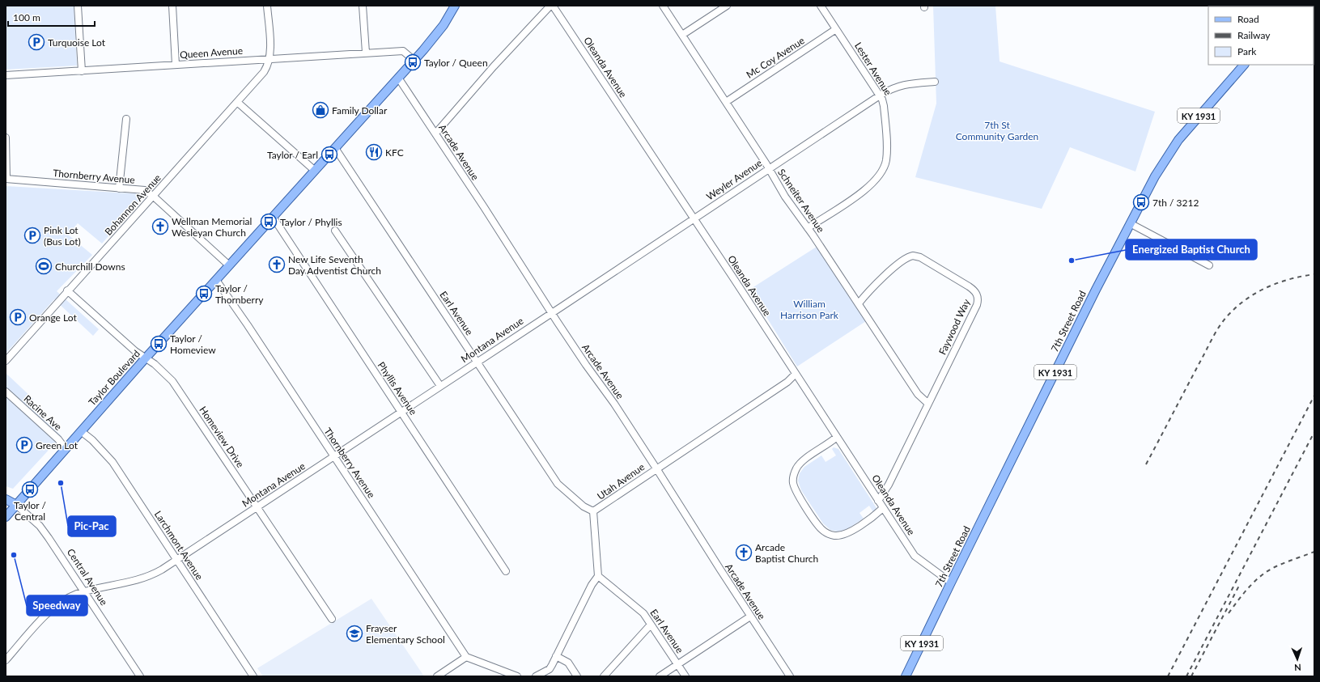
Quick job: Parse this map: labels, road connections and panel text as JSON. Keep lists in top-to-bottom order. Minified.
{"streets":{"main road":["KY 1931","7th Street Road","Taylor Boulevard","Central Avenue"],"street":["Queen Avenue","Mc Coy Avenue","Oleanda Avenue","Lester Avenue","Arcade Avenue","Thornberry Avenue","Weyler Avenue","Schneiter Avenue","Bohannon Avenue","Earl Avenue","Faywood Way","Montana Avenue","Phyllis Avenue","Racine Ave","Homeview Drive","Utah Avenue","Larchmont Avenue"]},"crossings":[["Queen Avenue","Bohannon Avenue"],["Queen Avenue","Taylor Boulevard"],["Mc Coy Avenue","Lester Avenue"],["Mc Coy Avenue","Schneiter Avenue"],["Oleanda Avenue","Weyler Avenue"],["Oleanda Avenue","7th Street Road"],["Oleanda Avenue","Faywood Way"],["Oleanda Avenue","Utah Avenue"],["Lester Avenue","Weyler Avenue"],["Lester Avenue","Schneiter Avenue"],["Arcade Avenue","Weyler Avenue"],["Arcade Avenue","Montana Avenue"],["Arcade Avenue","Taylor Boulevard"],["Arcade Avenue","Utah Avenue"],["Thornberry Avenue","Bohannon Avenue"],["Thornberry Avenue","Montana Avenue"],["Thornberry Avenue","Taylor Boulevard"],["Weyler Avenue","Schneiter Avenue"],["Weyler Avenue","Montana Avenue"],["Schneiter Avenue","Faywood Way"],["Bohannon Avenue","Homeview Drive"],["Earl Avenue","Montana Avenue"],["Earl Avenue","Taylor Boulevard"],["Earl Avenue","Utah Avenue"],["Montana Avenue","Phyllis Avenue"],["Montana Avenue","Homeview Drive"],["Montana Avenue","Larchmont Avenue"],["Montana Avenue","Central Avenue"],["Taylor Boulevard","Phyllis Avenue"],["Taylor Boulevard","Racine Ave"],["Taylor Boulevard","Homeview Drive"],["Taylor Boulevard","Larchmont Avenue"],["Taylor Boulevard","Central Avenue"]],"parks":["7th St Community Garden","William Harrison Park"],"places":{"parking":["Turquoise Lot","Pink Lot (Bus Lot)","Orange Lot","Green Lot"],"bus stop":["Taylor / Queen","Taylor / Earl","7th / 3212","Taylor / Phyllis","Taylor / Thornberry","Taylor / Homeview","Taylor / Central"],"shop":["Family Dollar"],"restaurant":["KFC"],"church":["Wellman Memorial Wesleyan Church","New Life Seventh Day Adventist Church","Arcade Baptist Church"],"other":["Energized Baptist Church","Pic-Pac","Speedway"],"sports":["Churchill Downs"],"school or university":["Frayser Elementary School"]},"legend":["Road","Railway","Park"],"scale_bar":"100 m","north":"bottom"}
